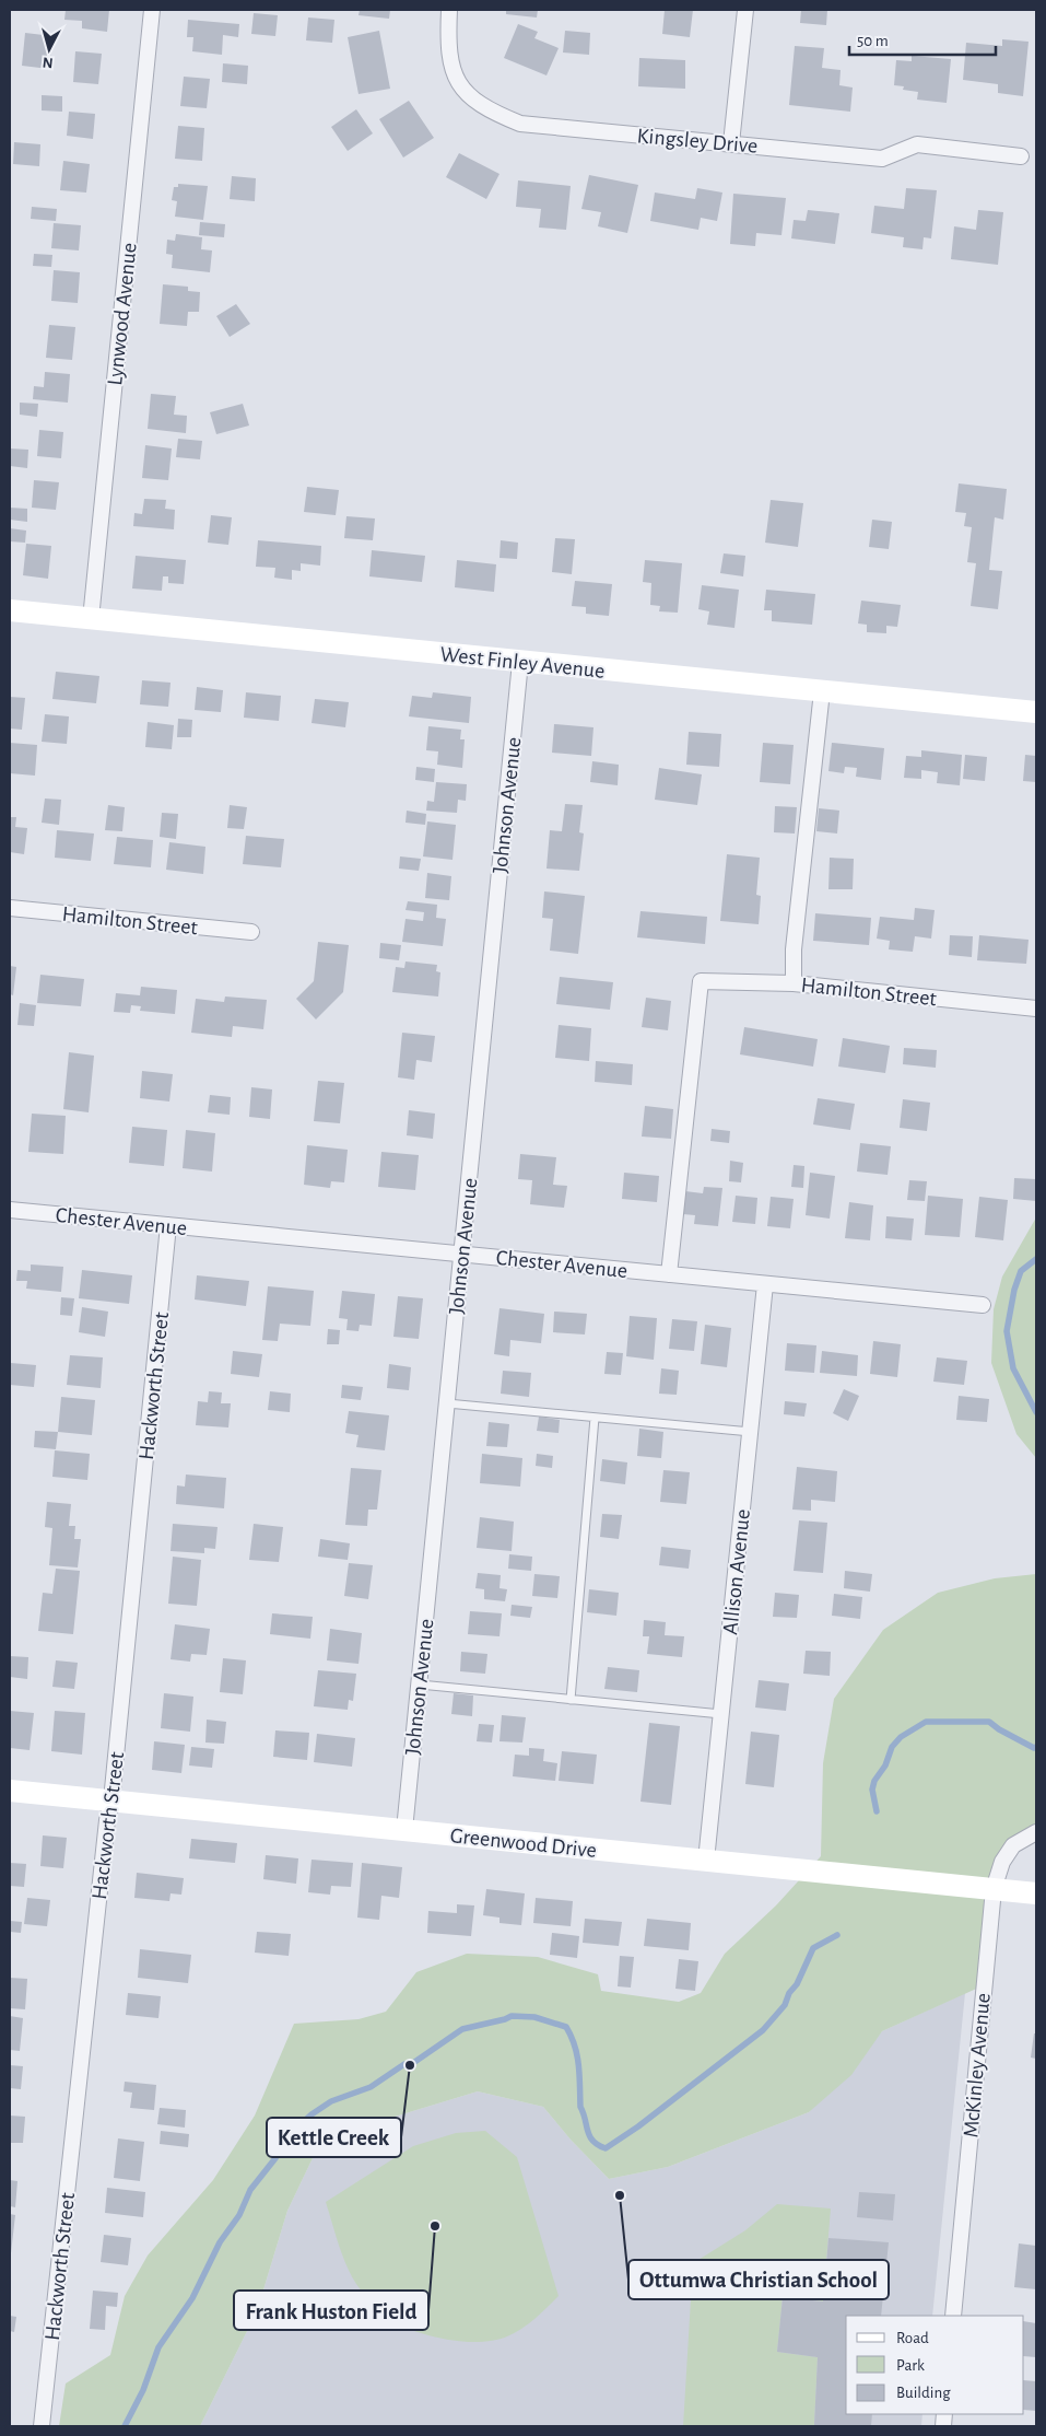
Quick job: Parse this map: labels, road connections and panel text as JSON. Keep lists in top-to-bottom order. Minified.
{"streets":{"street":["Kingsley Drive","Lynwood Avenue","West Finley Avenue","Johnson Avenue","Hamilton Street","Chester Avenue","Hackworth Street","Allison Avenue","Greenwood Drive","McKinley Avenue"]},"crossings":[["Lynwood Avenue","West Finley Avenue"],["West Finley Avenue","Johnson Avenue"],["Johnson Avenue","Chester Avenue"],["Johnson Avenue","Greenwood Drive"],["Hamilton Street","Chester Avenue"],["Chester Avenue","Hackworth Street"],["Chester Avenue","Allison Avenue"],["Hackworth Street","Greenwood Drive"],["Allison Avenue","Greenwood Drive"],["Greenwood Drive","McKinley Avenue"]],"places":["Kettle Creek","Ottumwa Christian School","Frank Huston Field"],"legend":["Road","Park","Building"],"scale_bar":"50 m","north":"bottom"}
